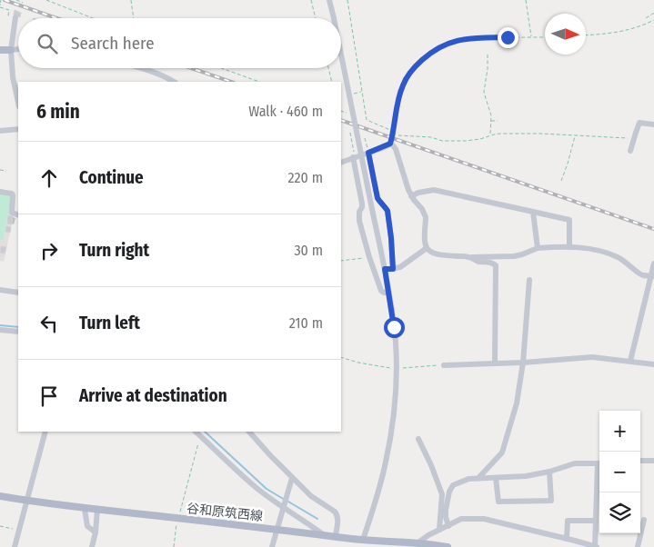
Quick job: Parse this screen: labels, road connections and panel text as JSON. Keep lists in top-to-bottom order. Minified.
{"streets":{"main road":["谷和原筑西線"]},"north":"right","page":{"search":"Search here","heading":["6 min","Walk · 460 m"],"list":[["Continue","220 m"],["Turn right","30 m"],["Turn left","210 m"],"Arrive at destination"],"map_buttons":["+","−"]}}
